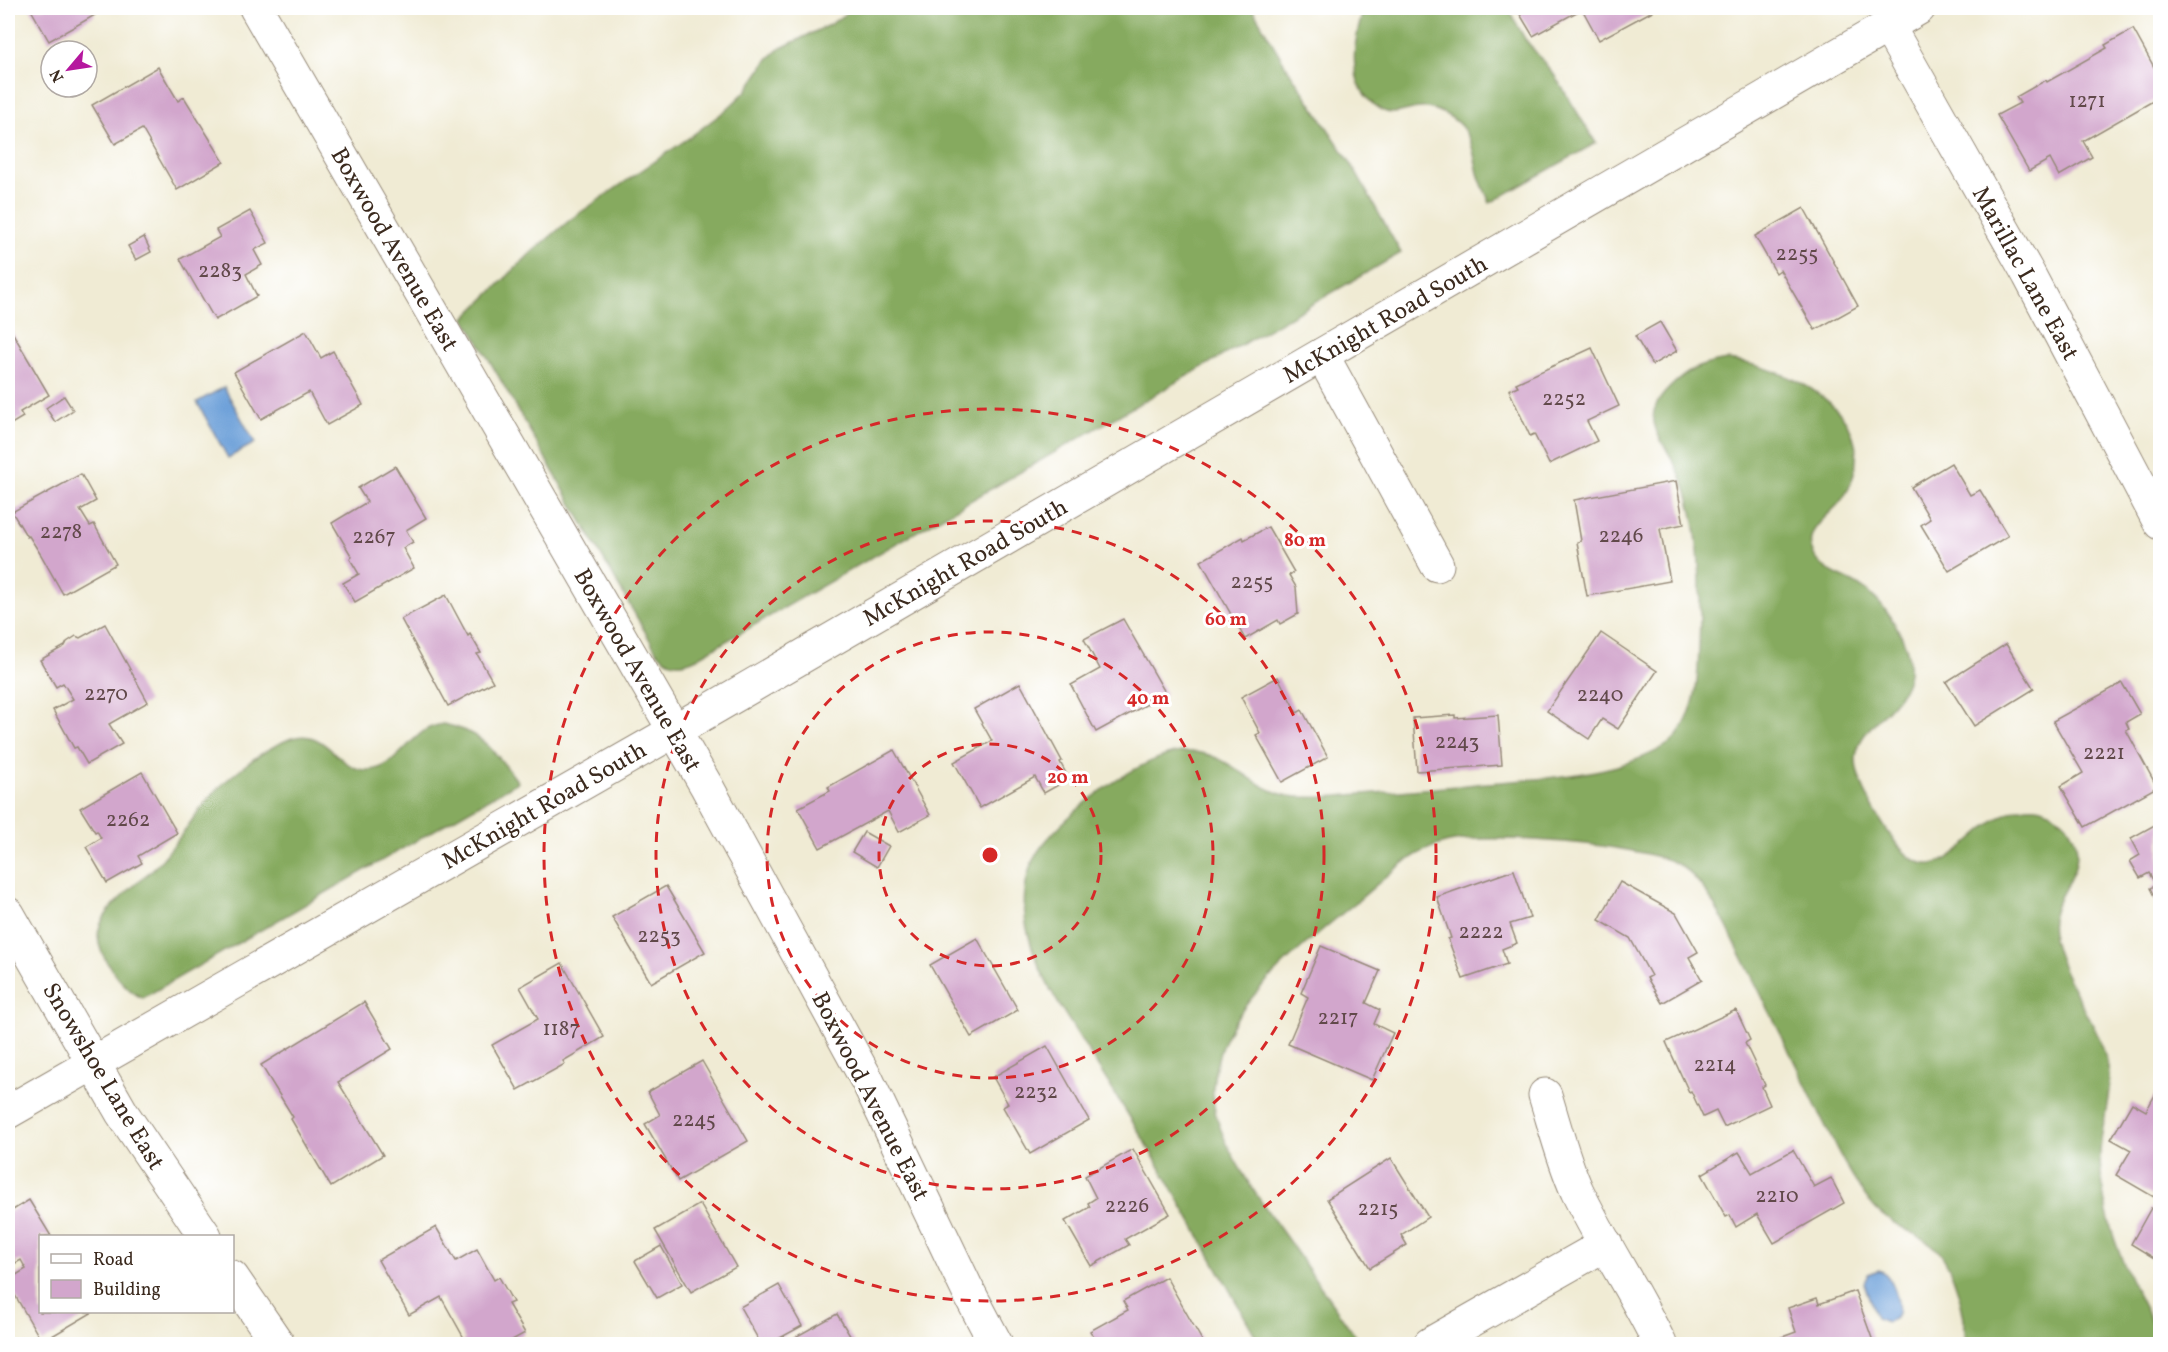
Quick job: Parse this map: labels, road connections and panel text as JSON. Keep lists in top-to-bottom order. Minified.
{"streets":{"street":["Boxwood Avenue East","Marillac Lane East","McKnight Road South","Snowshoe Lane East"]},"crossings":[["Boxwood Avenue East","McKnight Road South"],["Marillac Lane East","McKnight Road South"],["McKnight Road South","Snowshoe Lane East"]],"house_numbers":["1271","2255","2283","2252","2278","2246","2267","2255","2270","2240","2243","2221","2262","2222","2253","2217","1187","2214","2232","2245","2210","2226","2215"],"legend":["Road","Building"],"north":"bottom left","rings":["80 m","60 m","40 m","20 m"]}
